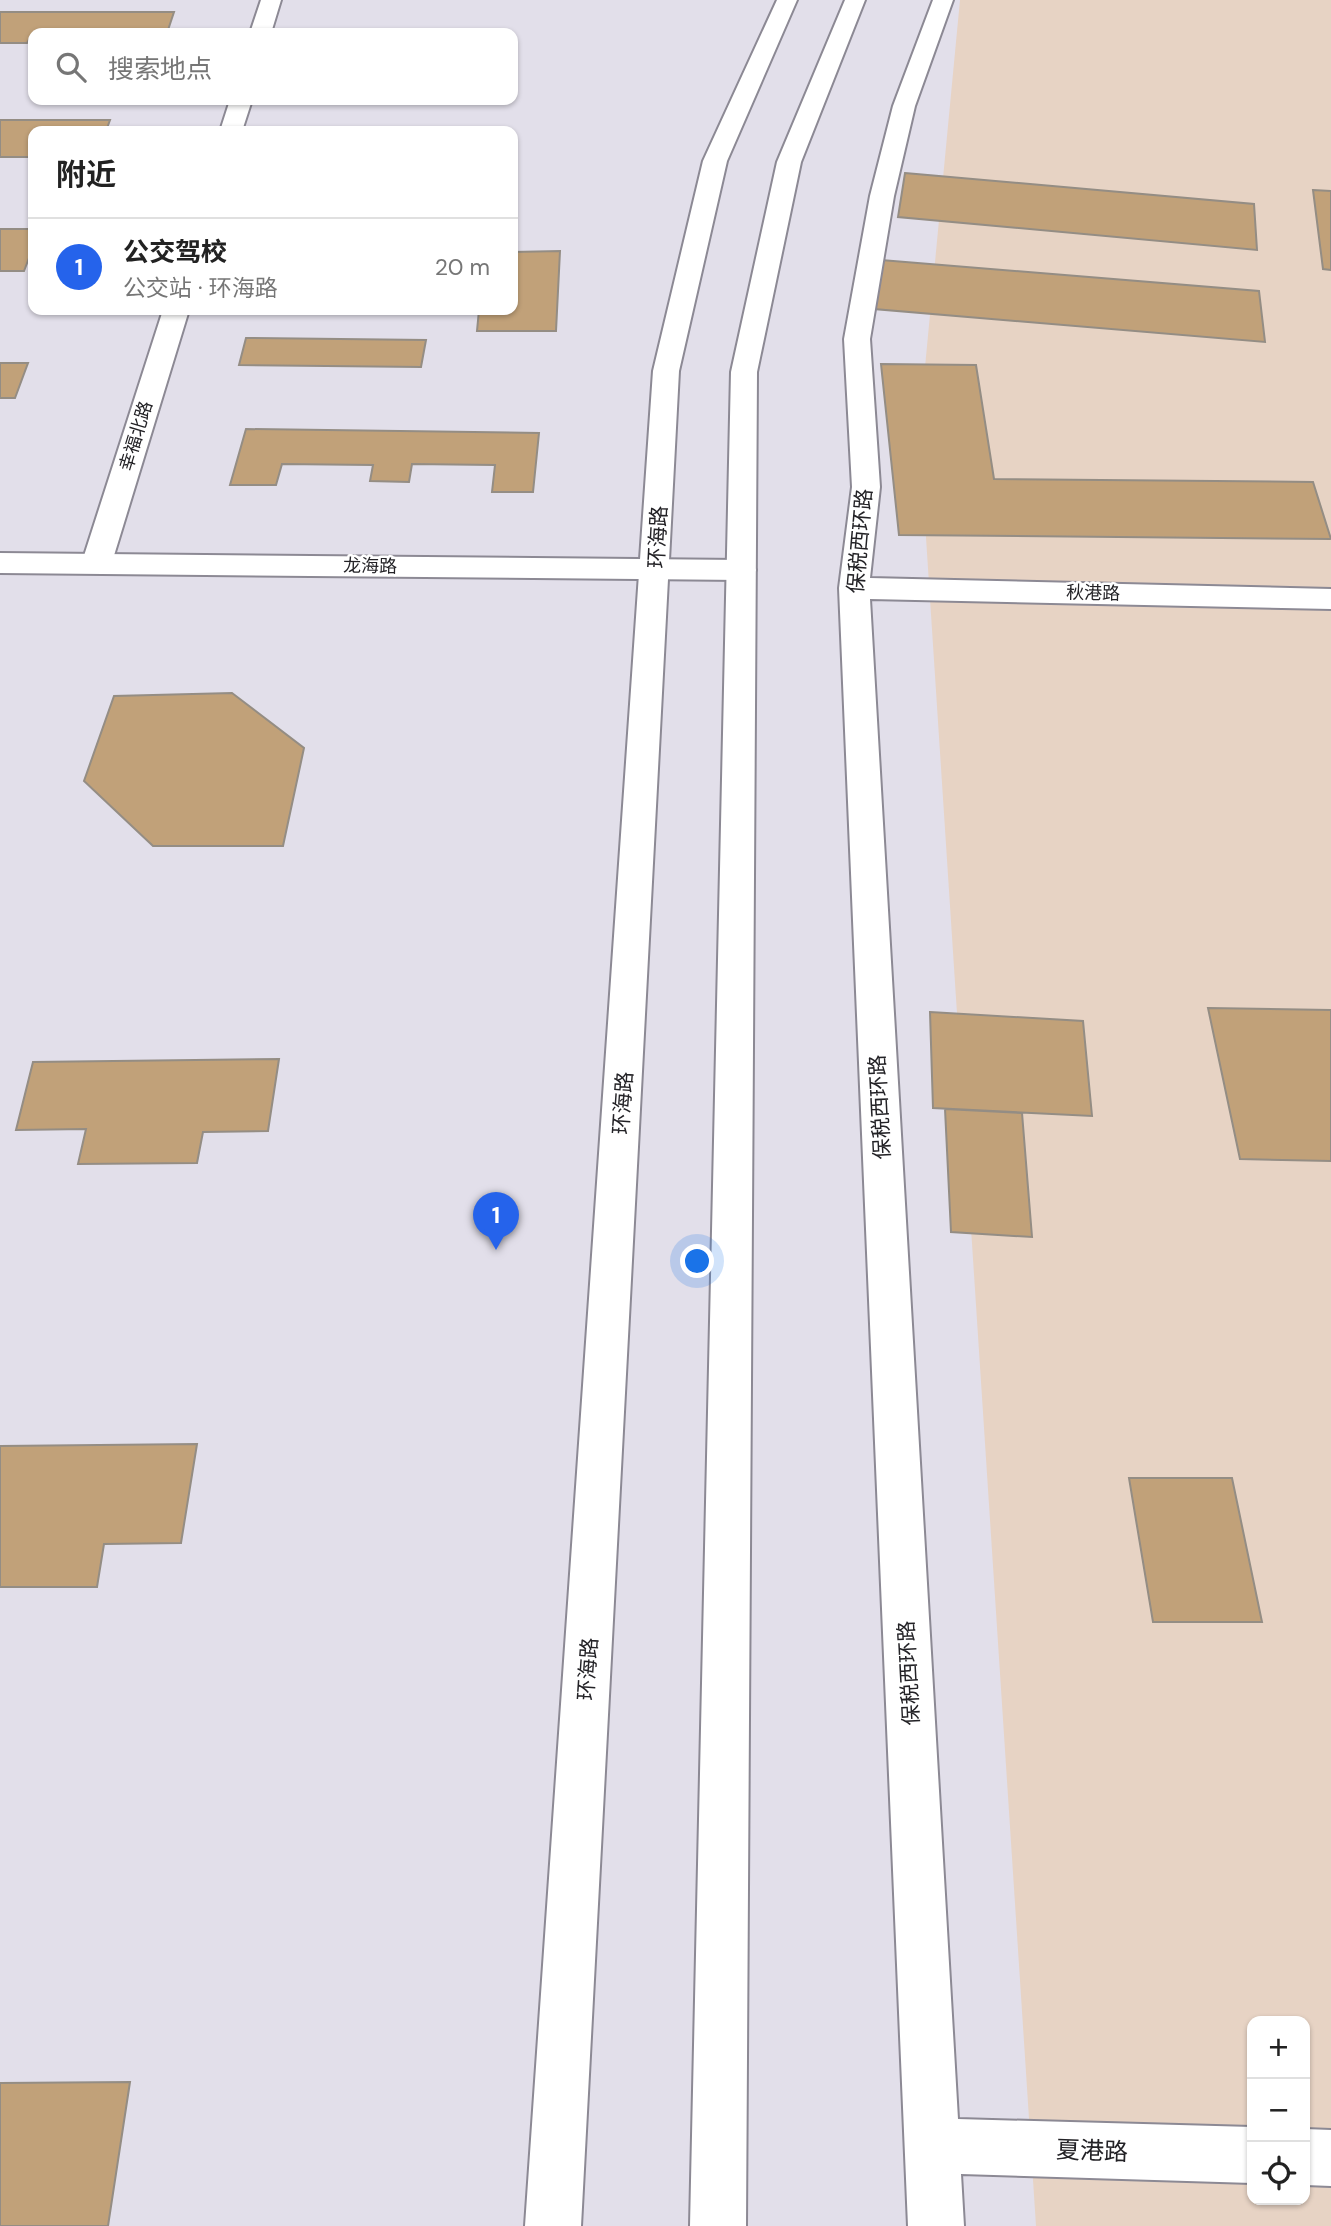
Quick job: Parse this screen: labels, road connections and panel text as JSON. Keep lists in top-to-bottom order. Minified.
{"streets":{"main road":["幸福北路","环海路","保税西环路","龙海路","秋港路","夏港路"]},"crossings":[["幸福北路","龙海路"],["环海路","龙海路"],["保税西环路","秋港路"],["保税西环路","夏港路"]],"page":{"search":"搜索地点","heading":"附近","list":[{"mark":"1","name":"公交驾校","note":"公交站 · 环海路","value":"20 m"}],"pins":"1","map_buttons":["+","−"]}}
